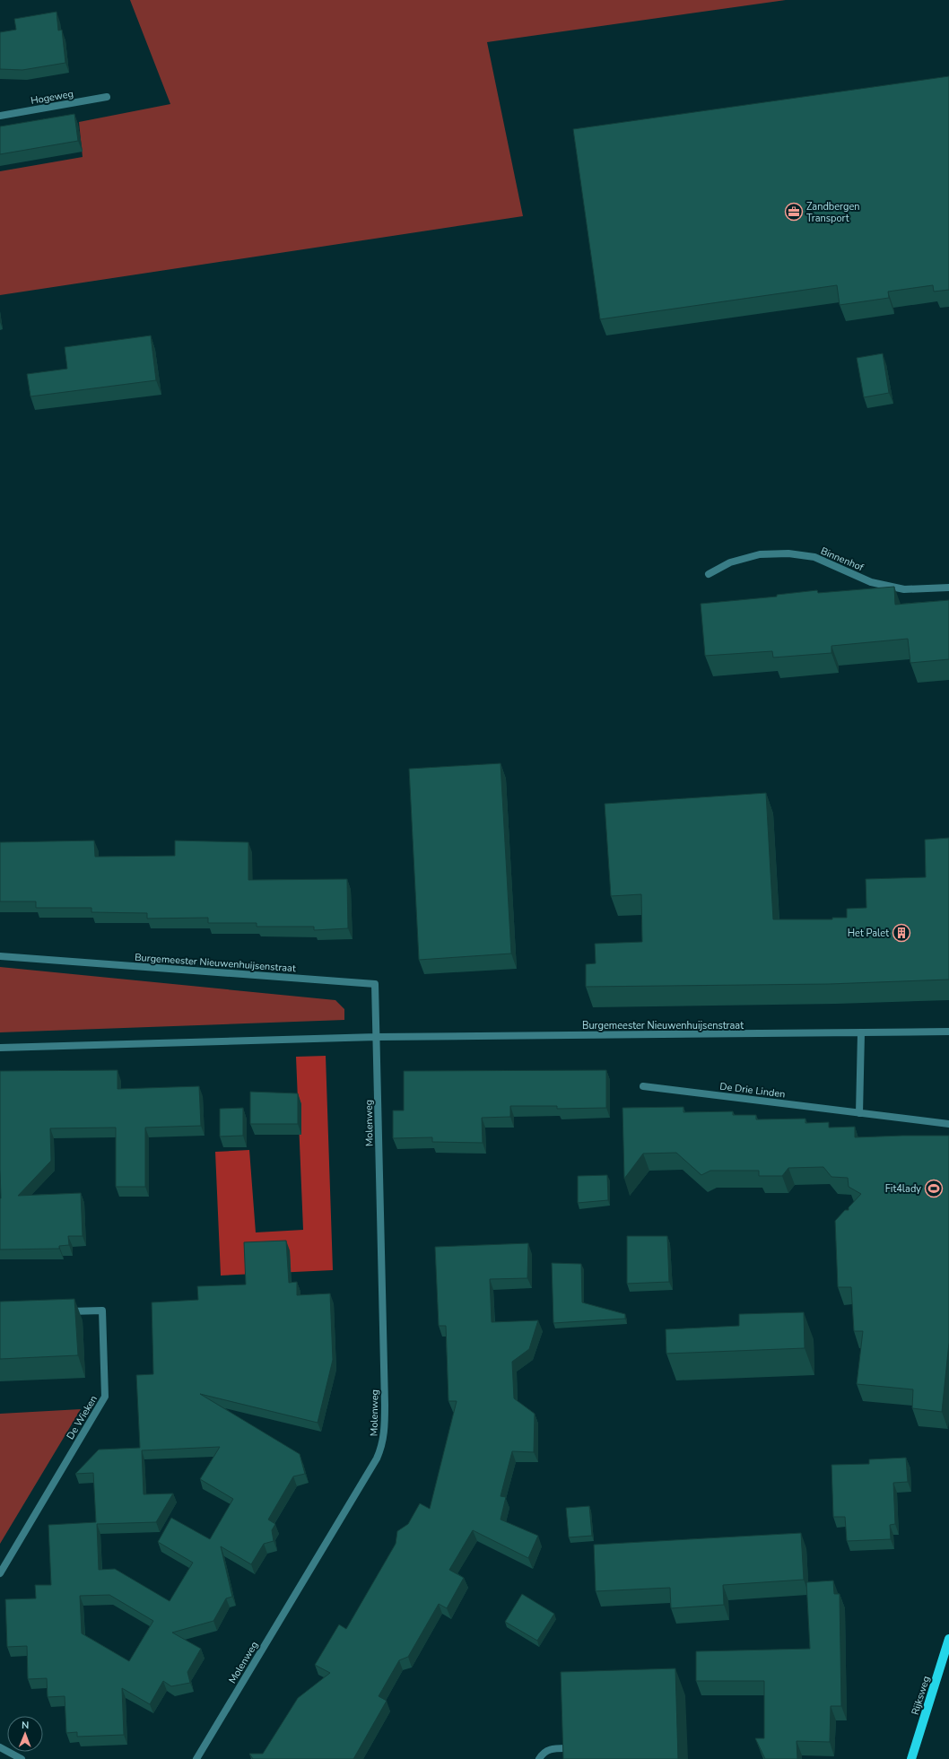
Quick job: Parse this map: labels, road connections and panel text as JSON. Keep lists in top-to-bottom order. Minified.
{"streets":{"main road":["Rijksweg"],"street":["Hogeweg","Binnenhof","Burgemeester Nieuwenhuijsenstraat","De Drie Linden","Molenweg","De Wieken"]},"crossings":[["Burgemeester Nieuwenhuijsenstraat","Molenweg"]],"places":{"office":["Zandbergen Transport"],"building":["Het Palet"],"sports":["Fit4lady"]},"north":"top"}
